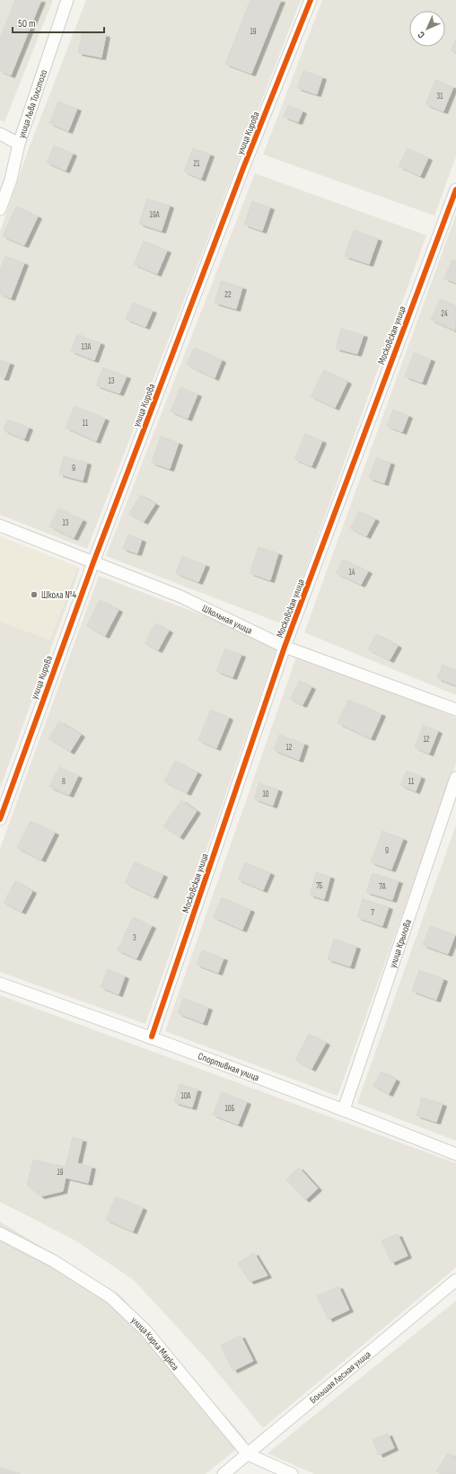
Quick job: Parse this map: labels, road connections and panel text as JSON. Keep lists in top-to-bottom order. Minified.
{"streets":{"street":["улица Льва Толстого","улица Кирова","Московская улица","Школьная улица","улица Крылова","Спортивная улица","улица Карла Маркса","Большая Лесная улица"]},"crossings":[["улица Кирова","Школьная улица"],["Московская улица","Школьная улица"],["Московская улица","Спортивная улица"],["улица Крылова","Спортивная улица"],["улица Карла Маркса","Большая Лесная улица"]],"places":["Школа №4"],"house_numbers":["19","31","21","19А","22","24","13А","13","11","9","13","14","12","12","8","11","10","9","7Б","7А","7","3","10А","10Б","19"],"scale_bar":"50 m","north":"bottom left"}
